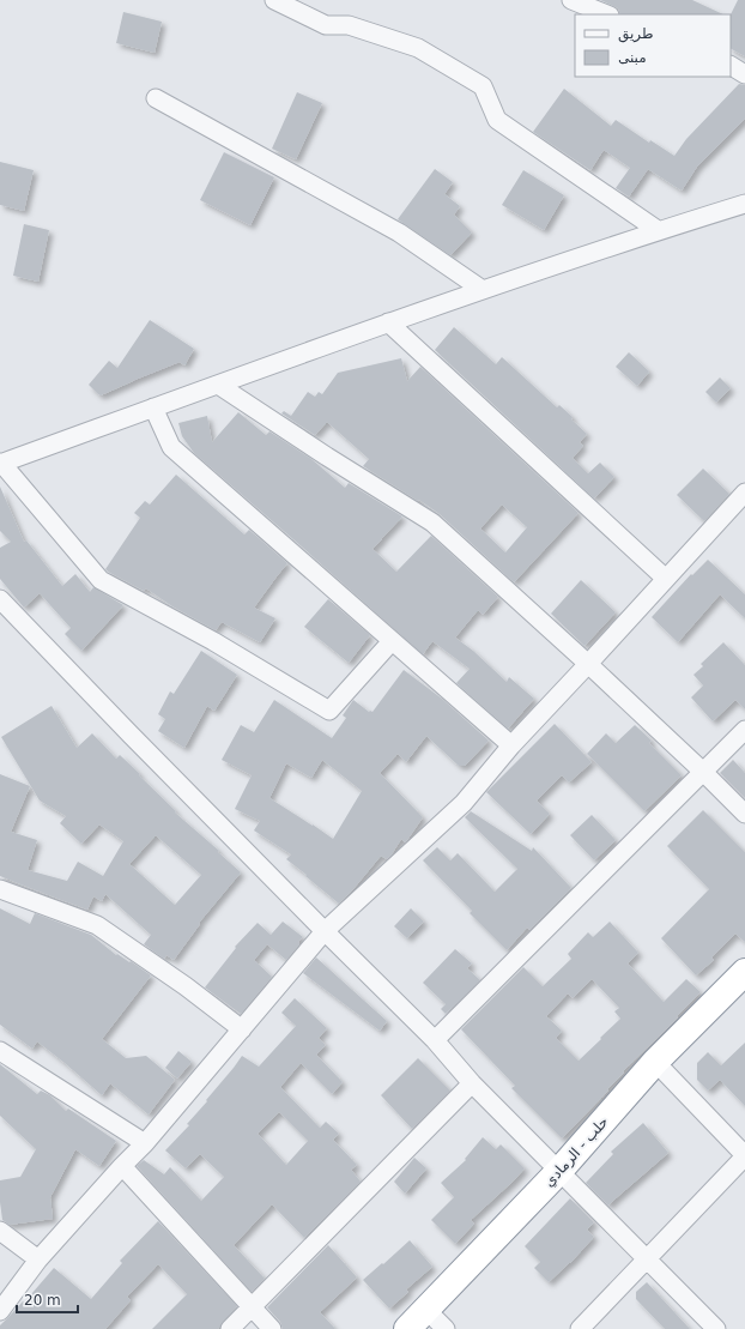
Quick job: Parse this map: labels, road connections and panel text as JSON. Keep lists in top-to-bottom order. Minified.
{"streets":{"highway":["حلب - الرمادي"]},"legend":["طريق","مبنى"],"scale_bar":"20 m"}
